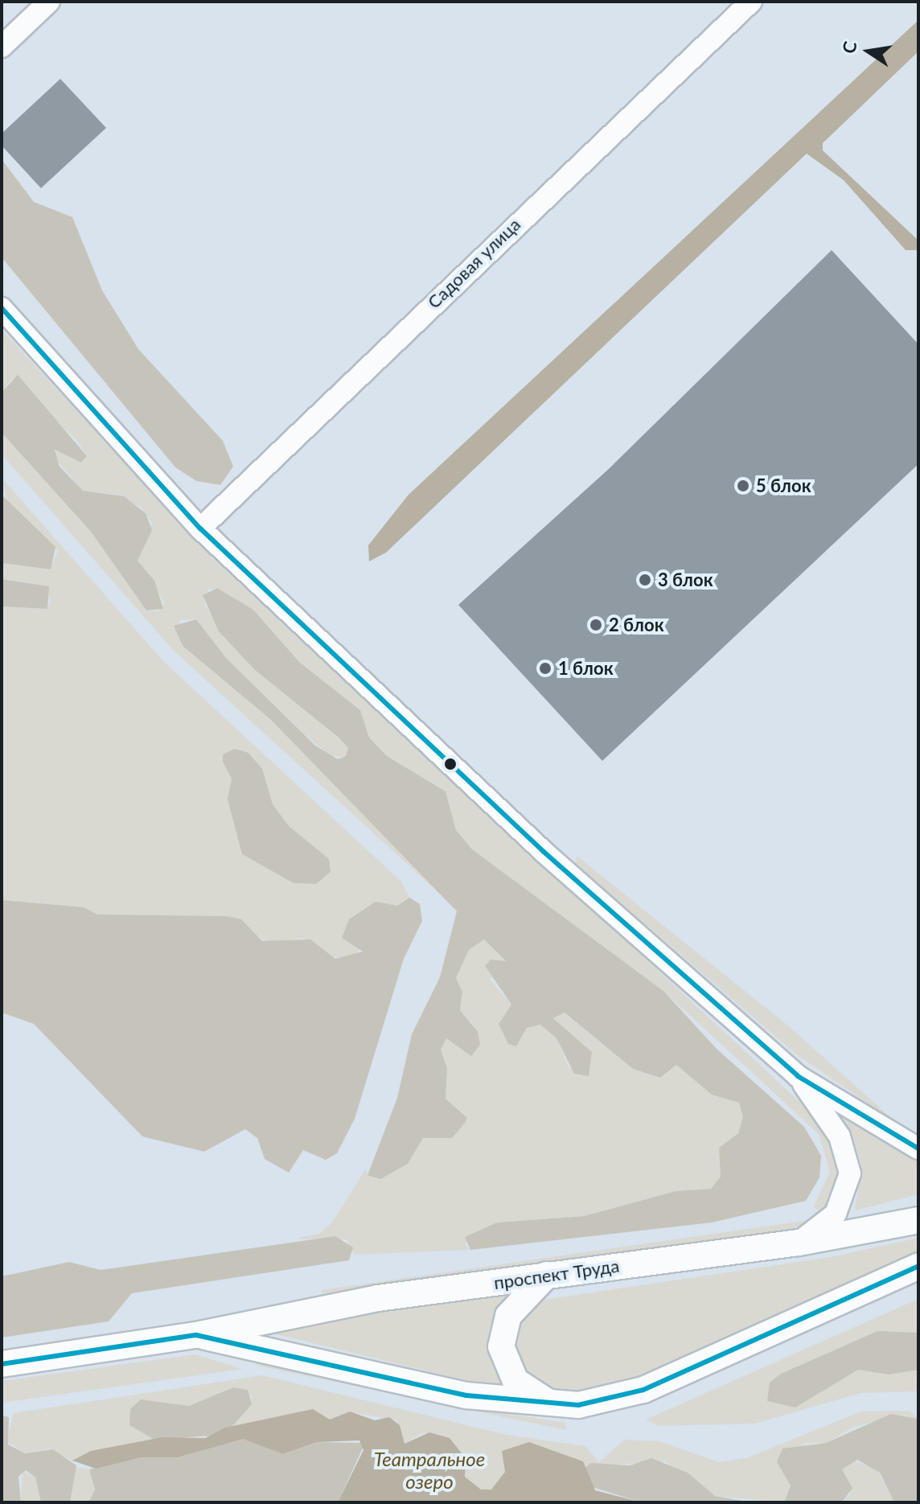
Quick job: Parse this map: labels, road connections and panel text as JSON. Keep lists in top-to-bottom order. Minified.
{"streets":{"main road":["проспект Труда"],"street":["Садовая улица"]},"water":["Театральное озеро"],"places":["5 блок","3 блок","2 блок","1 блок"],"north":"left"}
